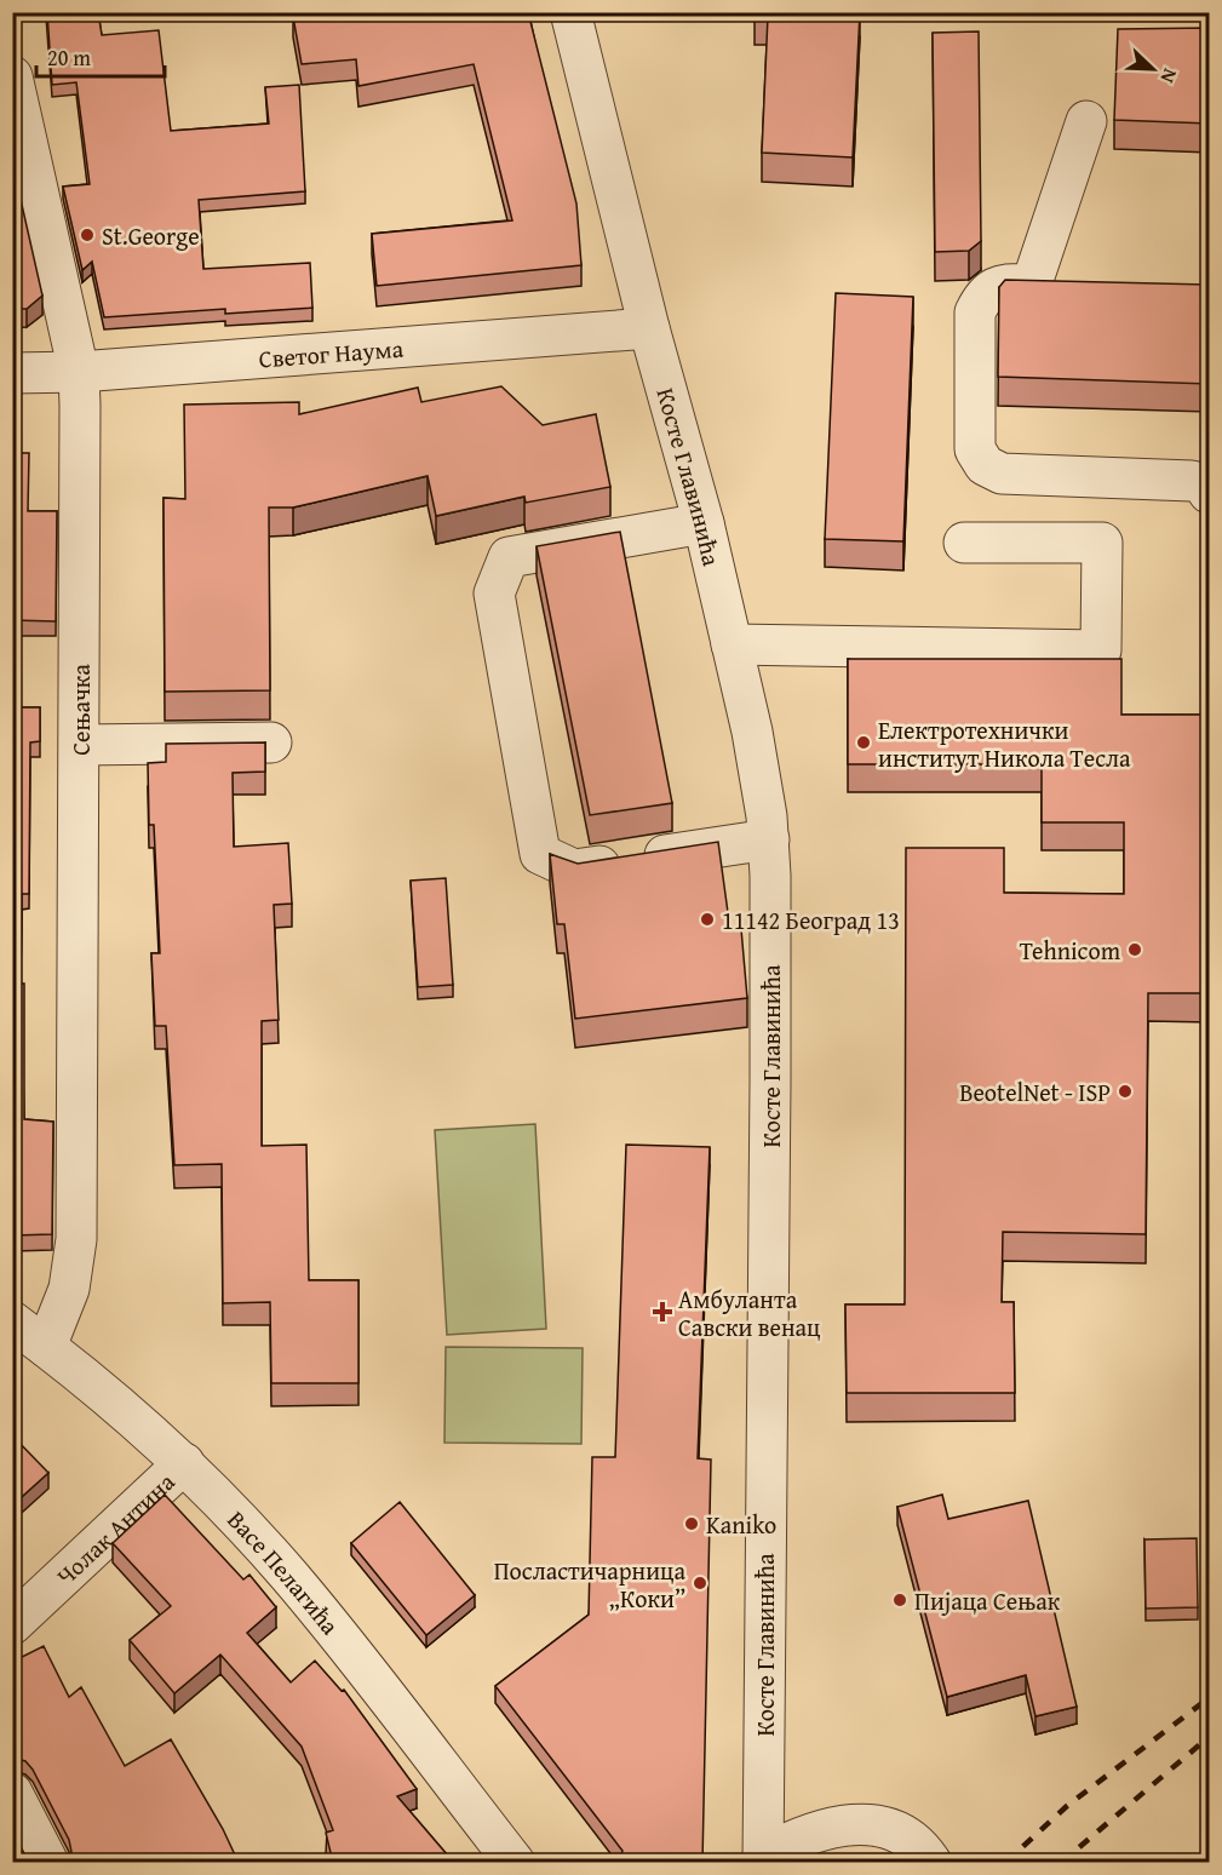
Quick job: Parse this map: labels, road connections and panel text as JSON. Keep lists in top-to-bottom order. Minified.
{"streets":{"street":["Светог Наума","Косте Главинића","Сењачка","Чолак Антина","Васе Пелагића"]},"crossings":[["Светог Наума","Косте Главинића"],["Светог Наума","Сењачка"],["Сењачка","Васе Пелагића"],["Чолак Антина","Васе Пелагића"]],"places":{"other":["St.George","Електротехнички институт Никола Тесла","11142 Београд 13","Tehnicom","BeotelNet - ISP","Kaniko","Посластичарница „Коки”","Пијаца Сењак"],"health":["Амбуланта Савски венац"]},"scale_bar":"20 m","north":"bottom right"}
